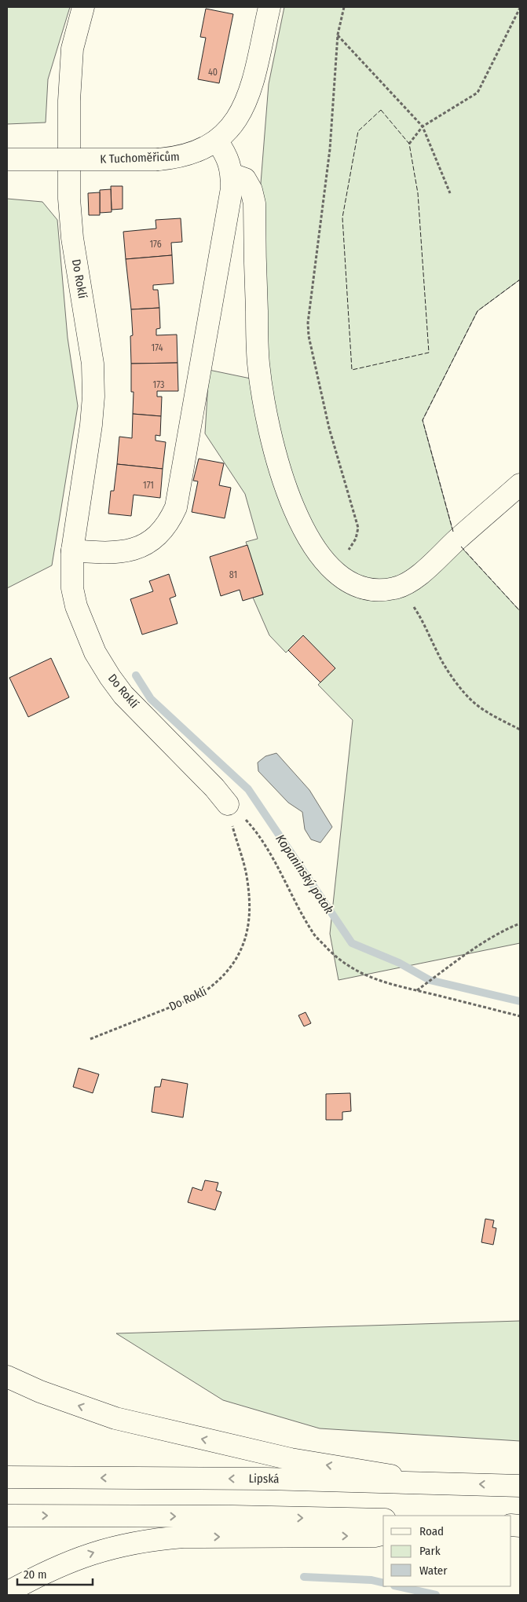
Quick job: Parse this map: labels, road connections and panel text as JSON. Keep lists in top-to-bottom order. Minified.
{"streets":{"main road":["K Tuchoměřicům","Do Roklí","Lipská"]},"water":["Kopaninský potok"],"house_numbers":["40","176","174","173","171","81"],"legend":["Road","Park","Water"],"scale_bar":"20 m"}
